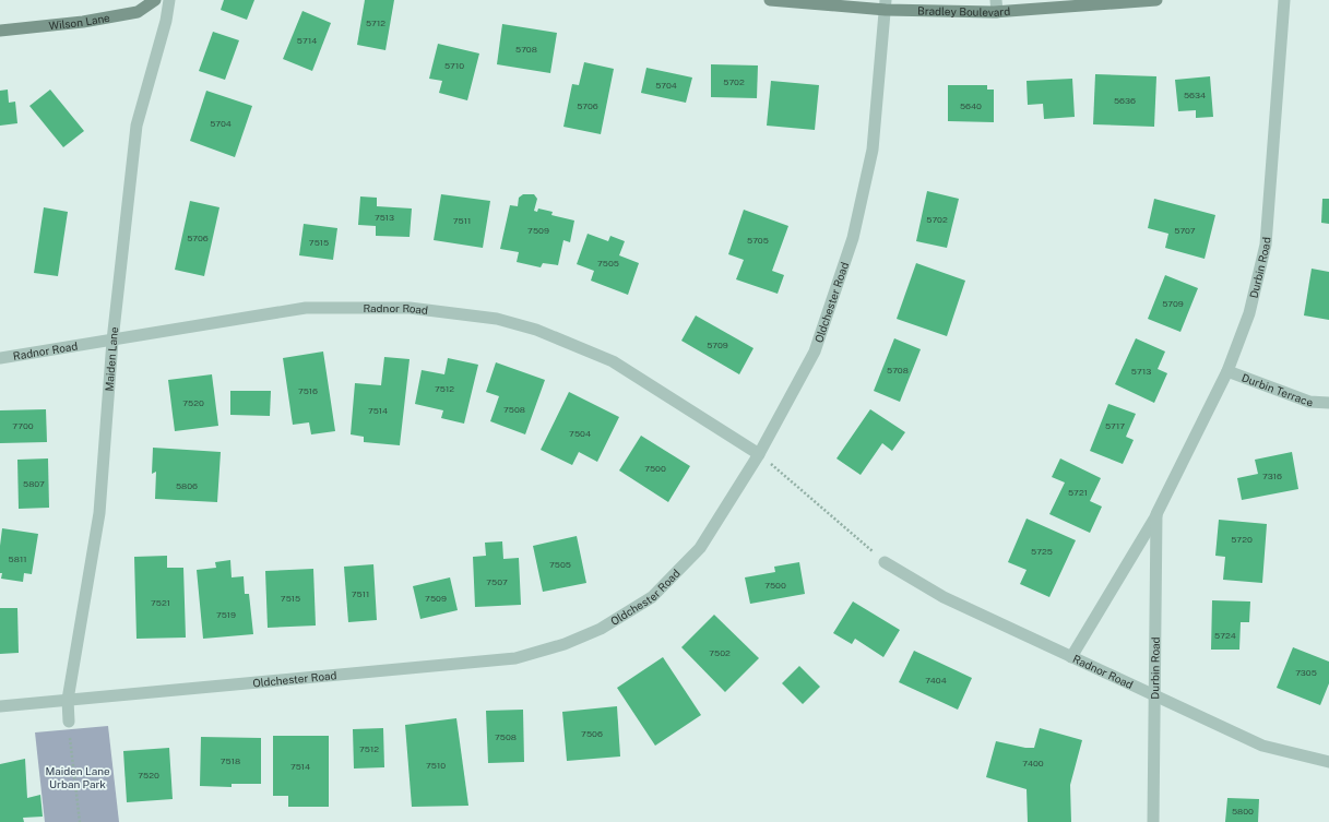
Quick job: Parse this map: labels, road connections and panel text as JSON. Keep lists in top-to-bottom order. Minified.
{"streets":{"main road":["Bradley Boulevard","Wilson Lane"],"street":["Durbin Road","Oldchester Road","Radnor Road","Maiden Lane","Durbin Terrace"]},"crossings":[["Bradley Boulevard","Oldchester Road"],["Durbin Road","Radnor Road"],["Durbin Road","Durbin Terrace"],["Oldchester Road","Radnor Road"],["Oldchester Road","Maiden Lane"],["Radnor Road","Maiden Lane"]],"parks":["Maiden Lane Urban Park"],"house_numbers":["5712","5714","5708","5710","5702","5704","5634","5636","5706","5640","5704","7513","5702","7511","7509","5707","5706","5705","7515","7505","5709","5709","5708","5713","7512","7516","7520","7508","7514","7700","5717","7504","7500","7316","5807","5806","5721","5720","5725","5811","7505","7507","7500","7511","7515","7509","7521","7519","5724","7502","7305","7404","7506","7508","7512","7518","7400","7510","7514","7520","5800"]}
